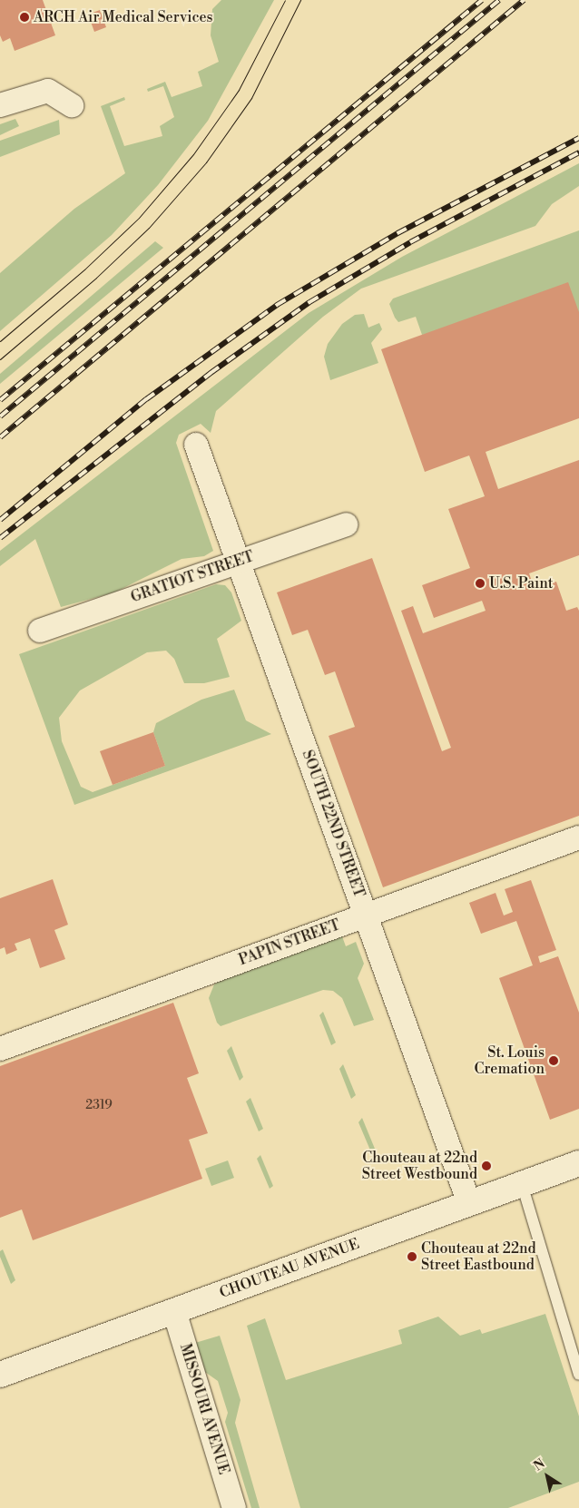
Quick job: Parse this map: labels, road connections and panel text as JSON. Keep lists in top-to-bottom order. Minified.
{"streets":{"main road":["CHOUTEAU AVENUE"],"street":["GRATIOT STREET","SOUTH 22ND STREET","PAPIN STREET","MISSOURI AVENUE"]},"crossings":[["GRATIOT STREET","SOUTH 22ND STREET"],["SOUTH 22ND STREET","PAPIN STREET"],["SOUTH 22ND STREET","CHOUTEAU AVENUE"],["CHOUTEAU AVENUE","MISSOURI AVENUE"]],"places":["ARCH Air Medical Services","U.S. Paint","St. Louis Cremation","Chouteau at 22nd Street Westbound","Chouteau at 22nd Street Eastbound"],"house_numbers":["2319"],"north":"top left"}
